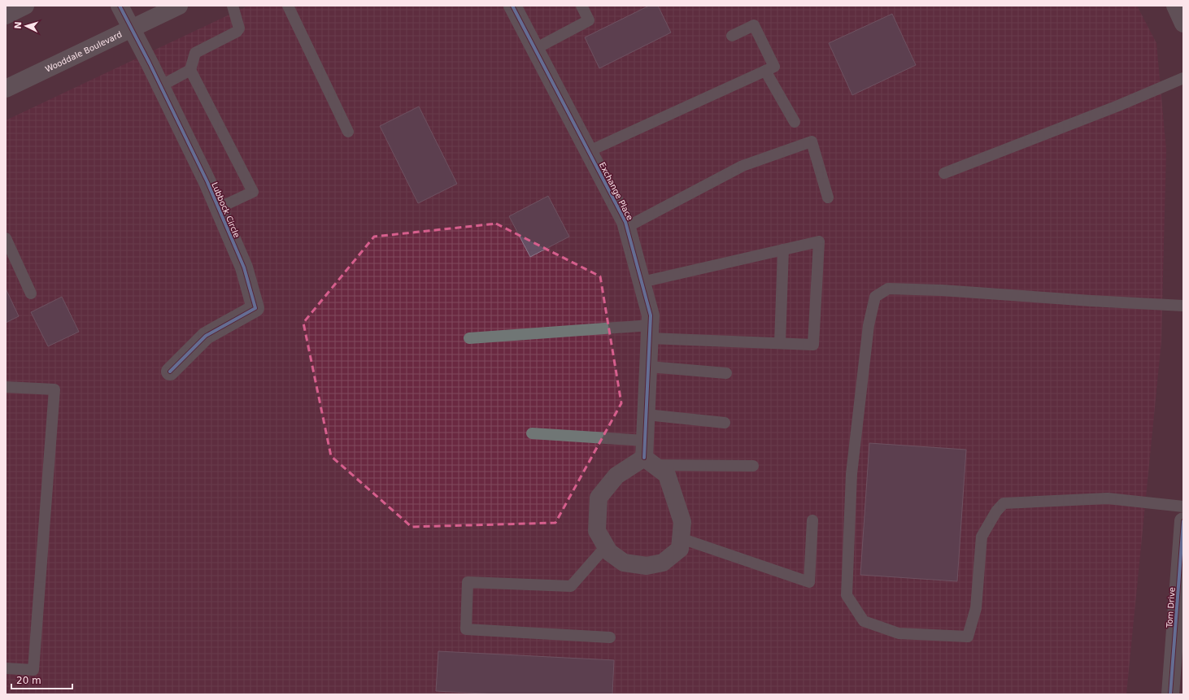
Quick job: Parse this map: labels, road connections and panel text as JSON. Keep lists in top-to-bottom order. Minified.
{"streets":{"street":["Wooddale Boulevard","Exchange Place","Lubbock Circle","Tom Drive"]},"crossings":[["Wooddale Boulevard","Lubbock Circle"]],"scale_bar":"20 m","north":"left"}
